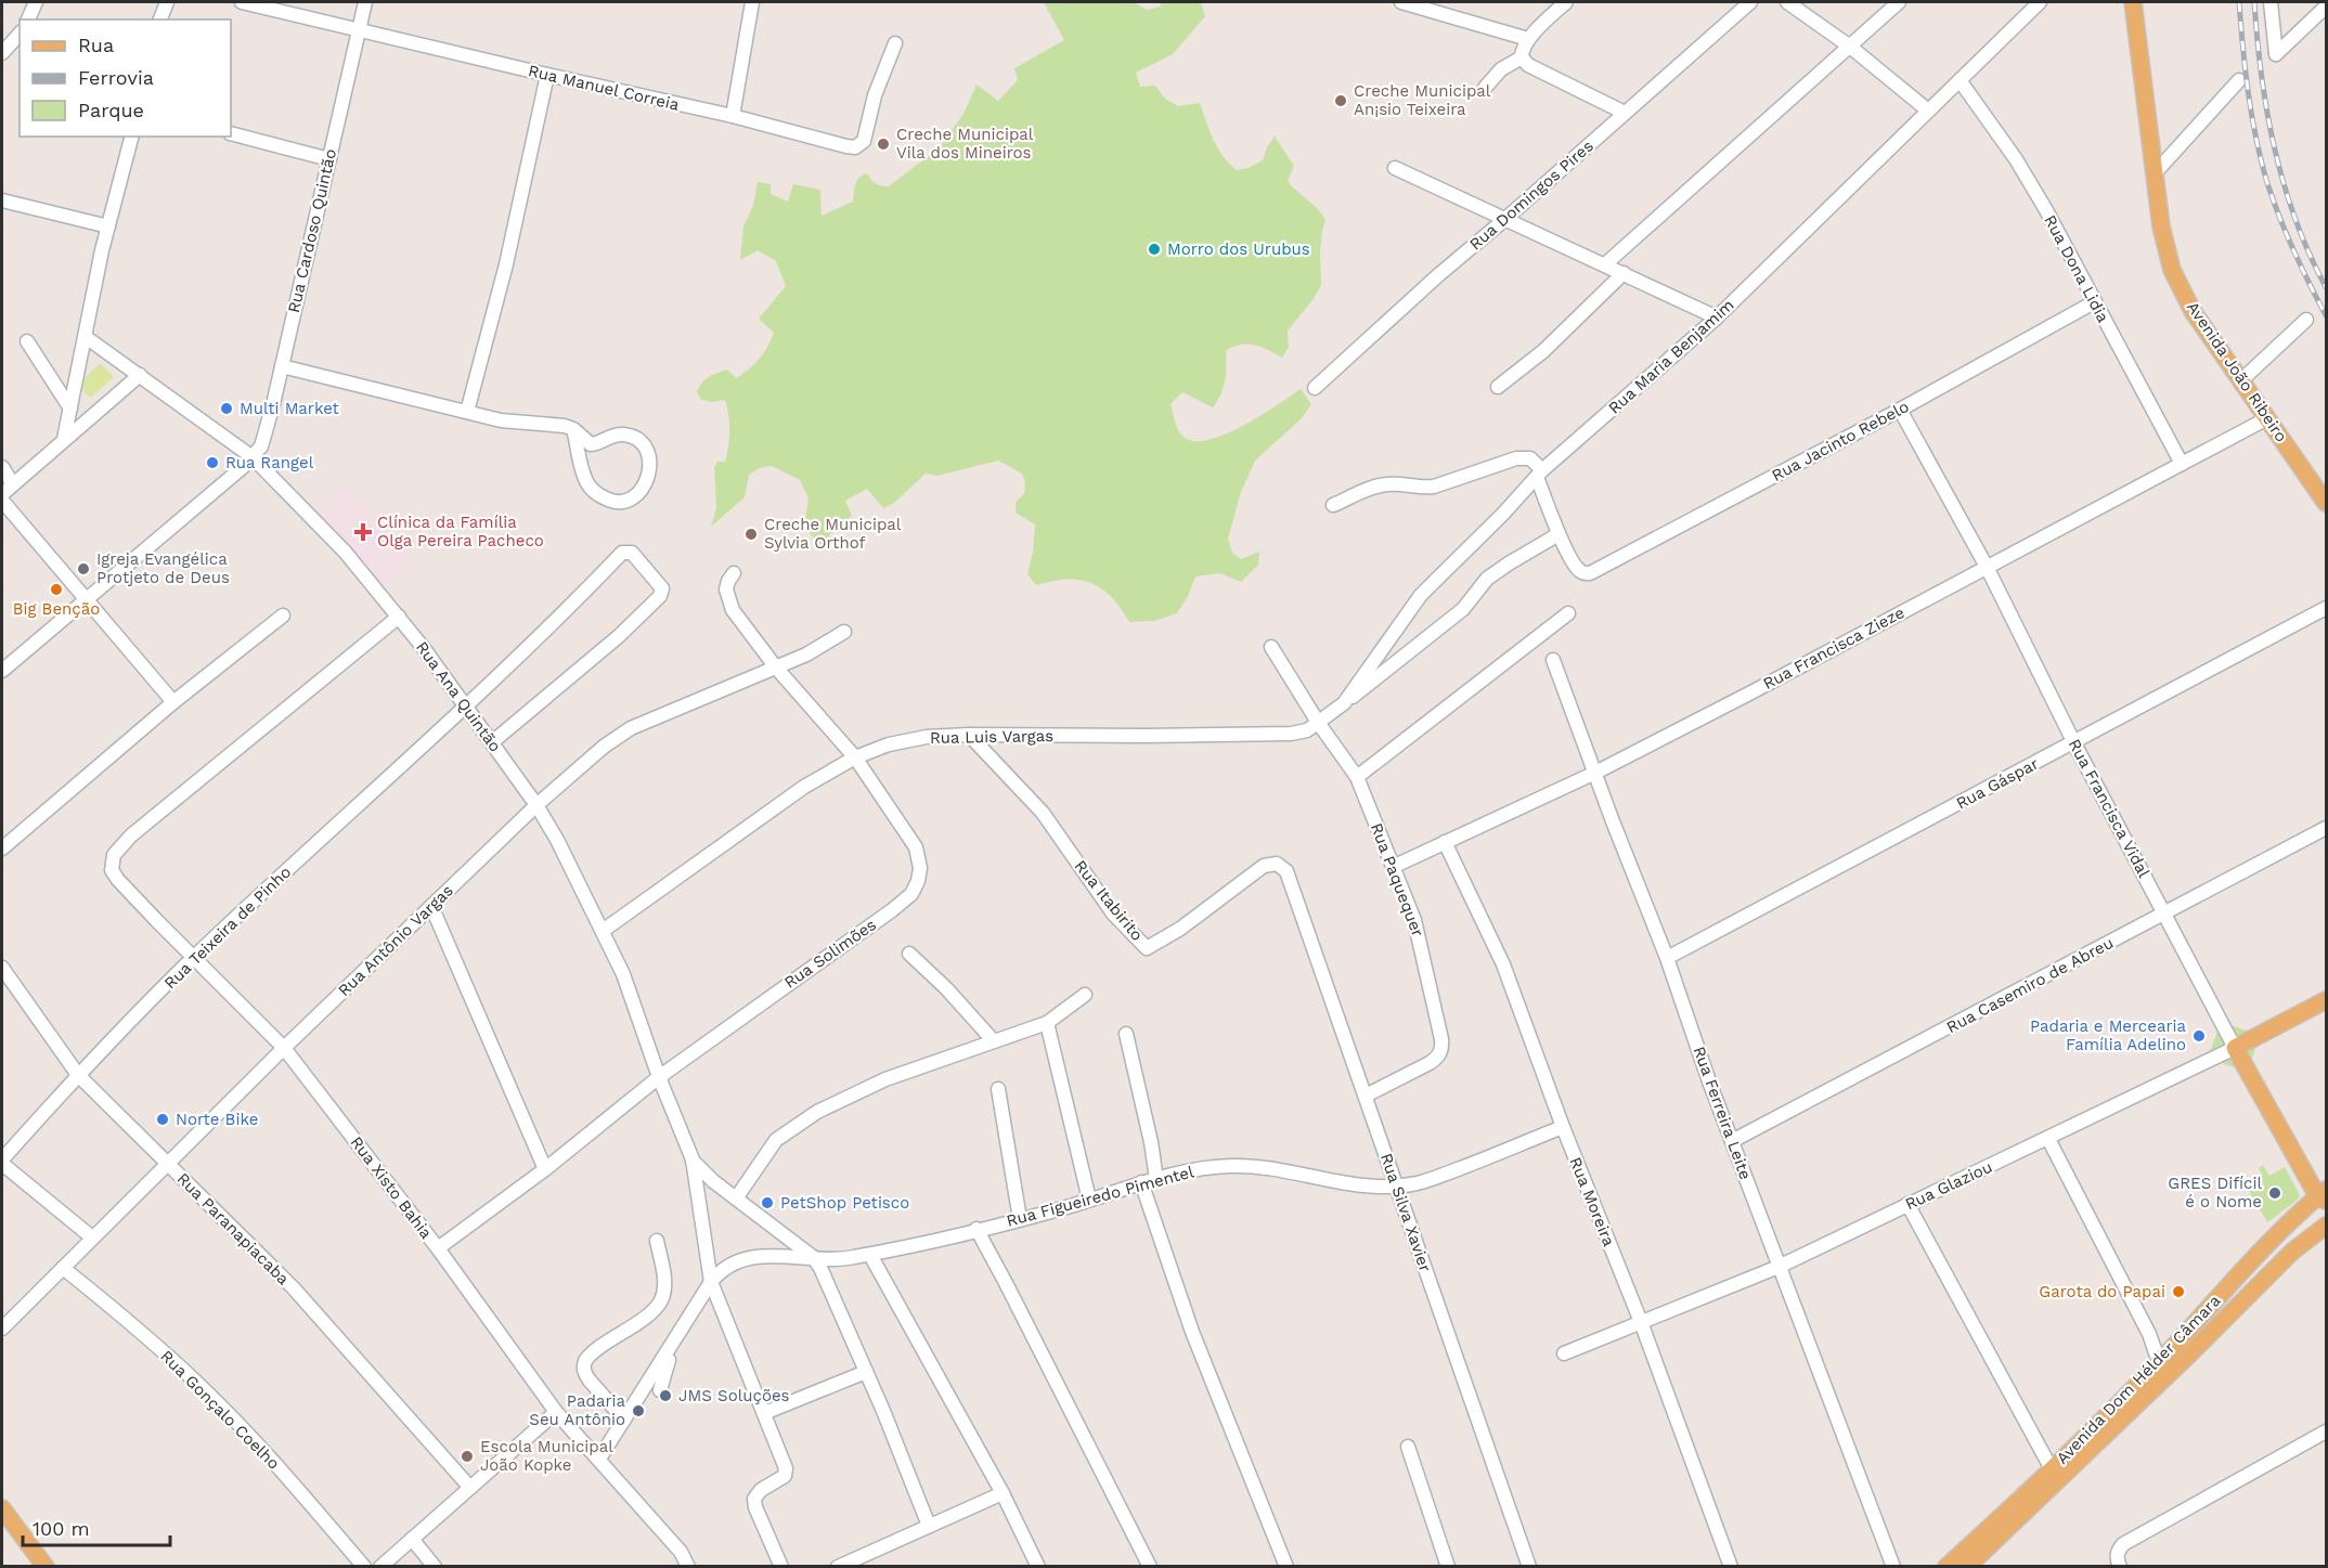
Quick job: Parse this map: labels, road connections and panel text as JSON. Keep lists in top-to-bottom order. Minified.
{"streets":{"main road":["Avenida João Ribeiro","Rua Francisca Vidal","Rua Glaziou","Avenida Dom Hélder Câmara"],"street":["Rua Manuel Correia","Rua Domingos Pires","Rua Cardoso Quintão","Rua Dona Lidia","Rua Maria Benjamim","Rua Jacinto Rebelo","Rua Francisca Zieze","Rua Ana Quintão","Rua Luis Vargas","Rua Gáspar","Rua Paquequer","Rua Itabirito","Rua Teixeira de Pinho","Rua Antônio Vargas","Rua Solimões","Rua Casemiro de Abreu","Rua Ferreira Leite","Rua Xisto Bahia","Rua Figueiredo Pimentel","Rua Moreira","Rua Silva Xavier","Rua Paranapiacaba","Rua Gonçalo Coelho"]},"crossings":[["Rua Manuel Correia","Rua Cardoso Quintão"],["Rua Cardoso Quintão","Rua Ana Quintão"],["Rua Dona Lidia","Rua Maria Benjamim"],["Rua Dona Lidia","Rua Jacinto Rebelo"],["Rua Dona Lidia","Rua Francisca Zieze"],["Rua Maria Benjamim","Rua Luis Vargas"],["Rua Maria Benjamim","Rua Paquequer"],["Avenida João Ribeiro","Rua Francisca Zieze"],["Rua Jacinto Rebelo","Rua Francisca Vidal"],["Rua Francisca Zieze","Rua Francisca Vidal"],["Rua Francisca Zieze","Rua Paquequer"],["Rua Francisca Zieze","Rua Ferreira Leite"],["Rua Francisca Zieze","Rua Moreira"],["Rua Ana Quintão","Rua Luis Vargas"],["Rua Ana Quintão","Rua Teixeira de Pinho"],["Rua Ana Quintão","Rua Antônio Vargas"],["Rua Ana Quintão","Rua Solimões"],["Rua Ana Quintão","Rua Xisto Bahia"],["Rua Luis Vargas","Rua Paquequer"],["Rua Luis Vargas","Rua Itabirito"],["Rua Luis Vargas","Rua Solimões"],["Rua Gáspar","Rua Francisca Vidal"],["Rua Gáspar","Rua Ferreira Leite"],["Rua Francisca Vidal","Rua Casemiro de Abreu"],["Rua Francisca Vidal","Rua Glaziou"],["Rua Francisca Vidal","Avenida Dom Hélder Câmara"],["Rua Paquequer","Rua Silva Xavier"],["Rua Itabirito","Rua Silva Xavier"],["Rua Teixeira de Pinho","Rua Xisto Bahia"],["Rua Teixeira de Pinho","Rua Paranapiacaba"],["Rua Antônio Vargas","Rua Solimões"],["Rua Antônio Vargas","Rua Xisto Bahia"],["Rua Antônio Vargas","Rua Paranapiacaba"],["Rua Antônio Vargas","Rua Gonçalo Coelho"],["Rua Solimões","Rua Xisto Bahia"],["Rua Casemiro de Abreu","Rua Ferreira Leite"],["Rua Ferreira Leite","Rua Glaziou"],["Rua Glaziou","Rua Moreira"],["Rua Xisto Bahia","Rua Figueiredo Pimentel"],["Rua Figueiredo Pimentel","Rua Moreira"],["Rua Figueiredo Pimentel","Rua Silva Xavier"]],"places":{"other":["Creche Municipal An¡sio Teixeira","Creche Municipal Vila dos Mineiros","Morro dos Urubus","Multi Market","Rua Rangel","Creche Municipal Sylvia Orthof","Igreja Evangélica Protjeto de Deus","Big Benção","Padaria e Mercearia Família Adelino","Norte Bike","GRES Difícil é o Nome","PetShop Petisco","Garota do Papai","JMS Soluções","Padaria Seu Antônio","Escola Municipal João Kopke"],"health":["Clínica da Família Olga Pereira Pacheco"]},"legend":["Rua","Ferrovia","Parque"],"scale_bar":"100 m"}
